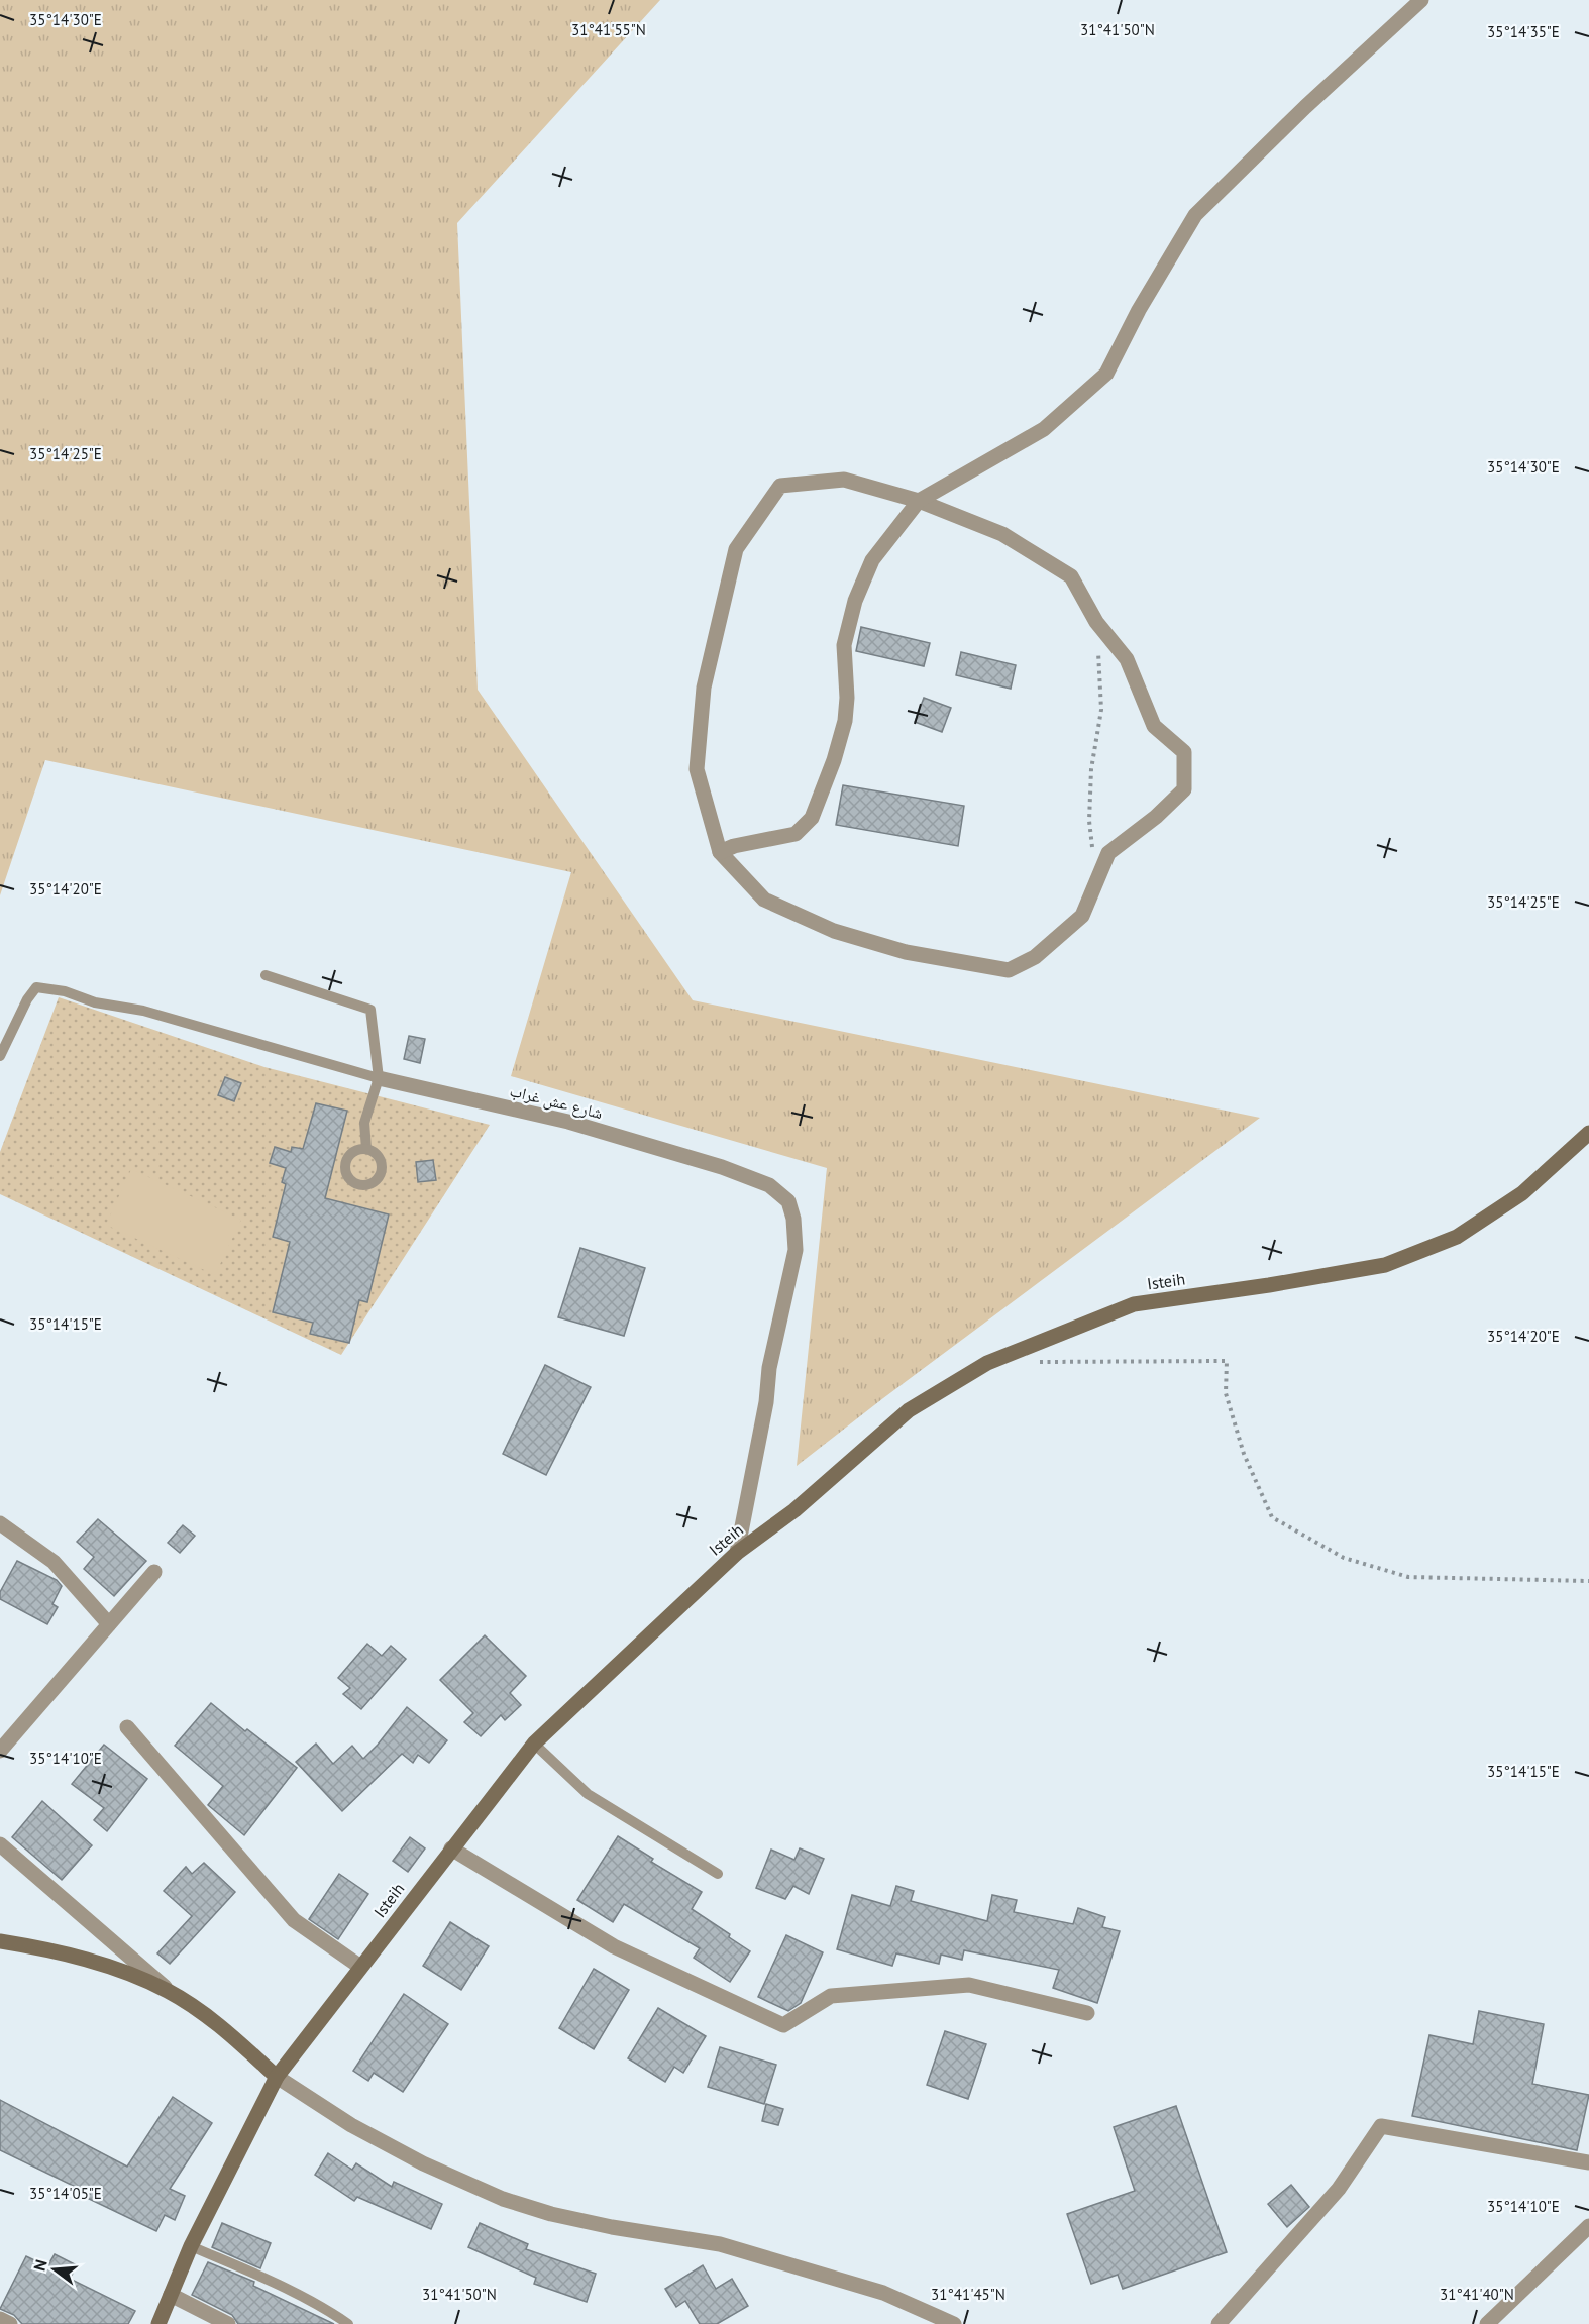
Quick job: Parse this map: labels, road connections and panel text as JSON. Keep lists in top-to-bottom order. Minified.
{"streets":{"street":["شارع عش غراب","Isteih"]},"crossings":[["شارع عش غراب","Isteih"]],"north":"left","coordinates":["35°14'30\"E","31°41'55\"N","31°41'50\"N","35°14'35\"E","35°14'25\"E","35°14'20\"E","35°14'15\"E","35°14'10\"E","35°14'05\"E","31°41'45\"N","31°41'40\"N"]}
